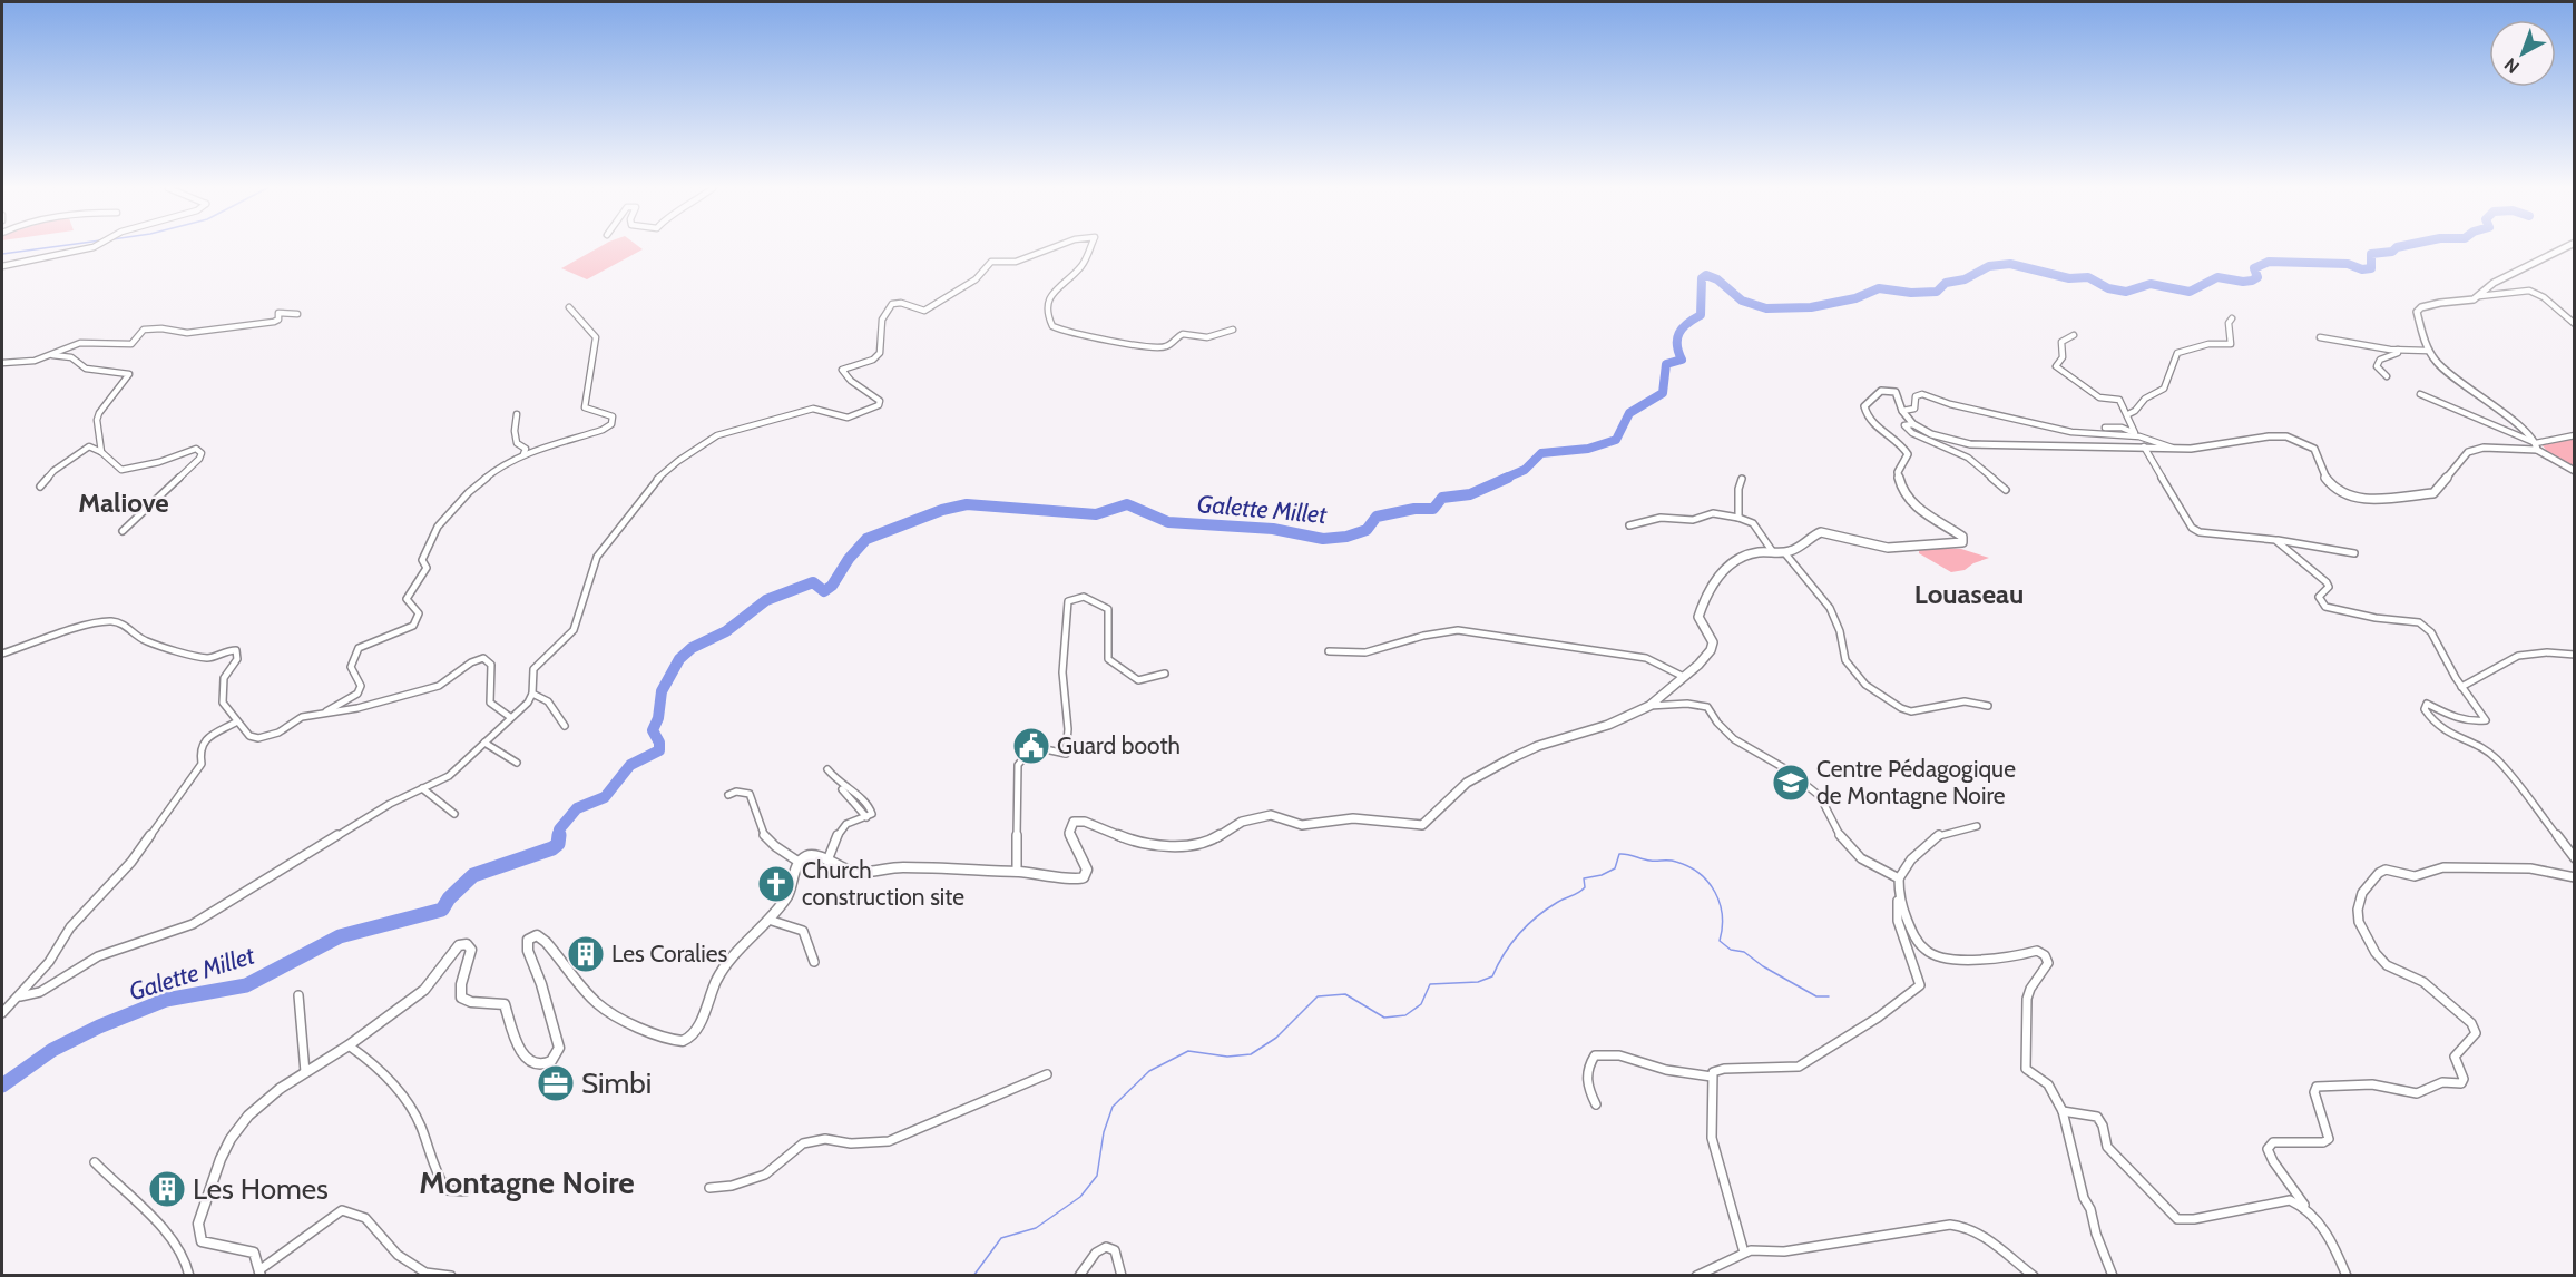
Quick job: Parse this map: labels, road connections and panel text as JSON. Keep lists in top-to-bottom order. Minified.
{"districts":["Maliove","Louaseau","Montagne Noire"],"water":["Galette Millet"],"places":{"public building":["Guard booth"],"school or university":["Centre Pédagogique de Montagne Noire"],"church":["Church construction site"],"building":["Les Coralies","Les Homes"],"office":["Simbi"]},"north":"bottom left"}
